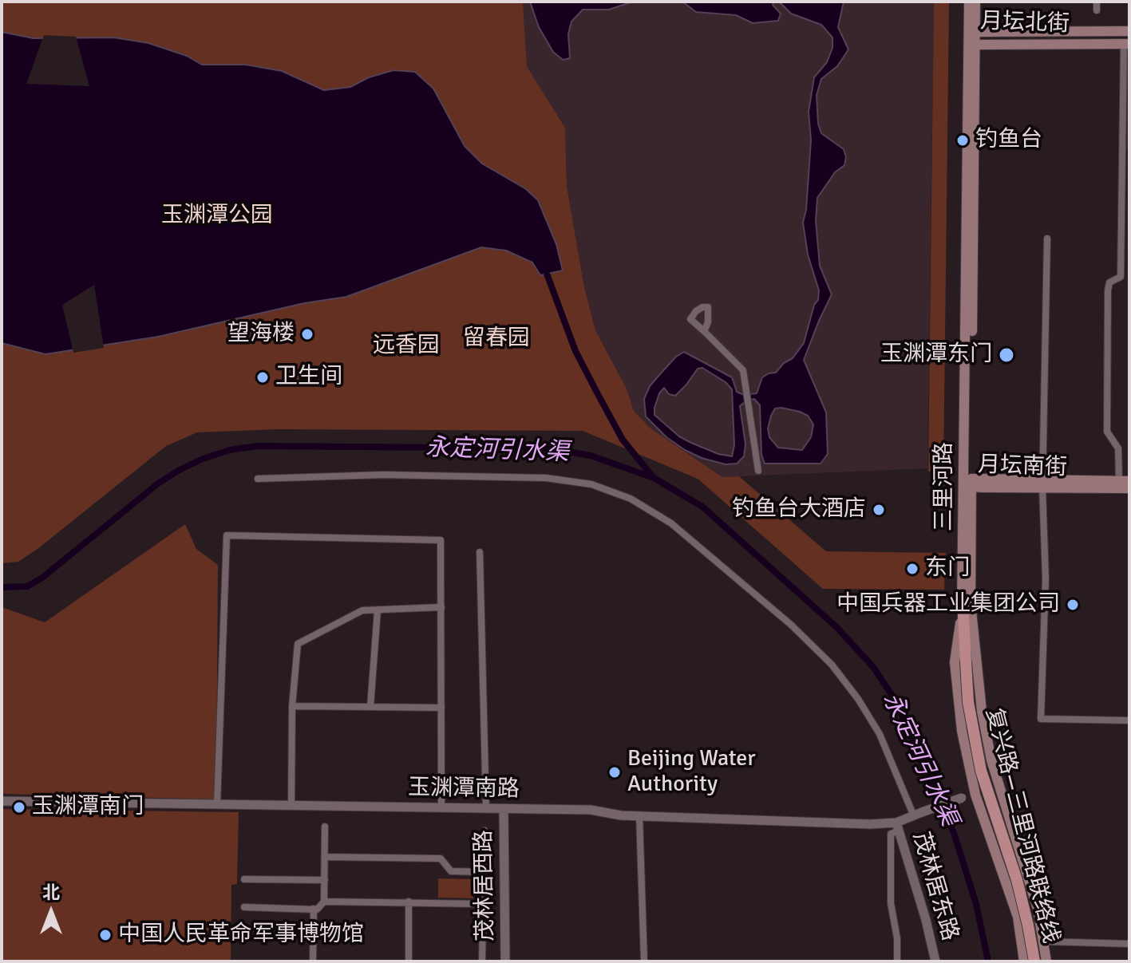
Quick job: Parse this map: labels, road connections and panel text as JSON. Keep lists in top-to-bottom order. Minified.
{"streets":{"main road":["月坛北街","月坛南街","三里河路","复兴路—三里河路联络线"],"street":["玉渊潭南路","茂林居西路","茂林居东路"]},"crossings":[["月坛北街","三里河路"],["月坛南街","三里河路"],["三里河路","玉渊潭南路"],["三里河路","复兴路—三里河路联络线"],["玉渊潭南路","茂林居西路"],["玉渊潭南路","茂林居东路"]],"water":["永定河引水渠"],"parks":["玉渊潭公园","留春园","远香园"],"places":["钓鱼台","望海楼","玉渊潭东门","卫生间","钓鱼台大酒店","东门","中国兵器工业集团公司","Beijing Water Authority","玉渊潭南门","中国人民革命军事博物馆"],"north":"top"}
